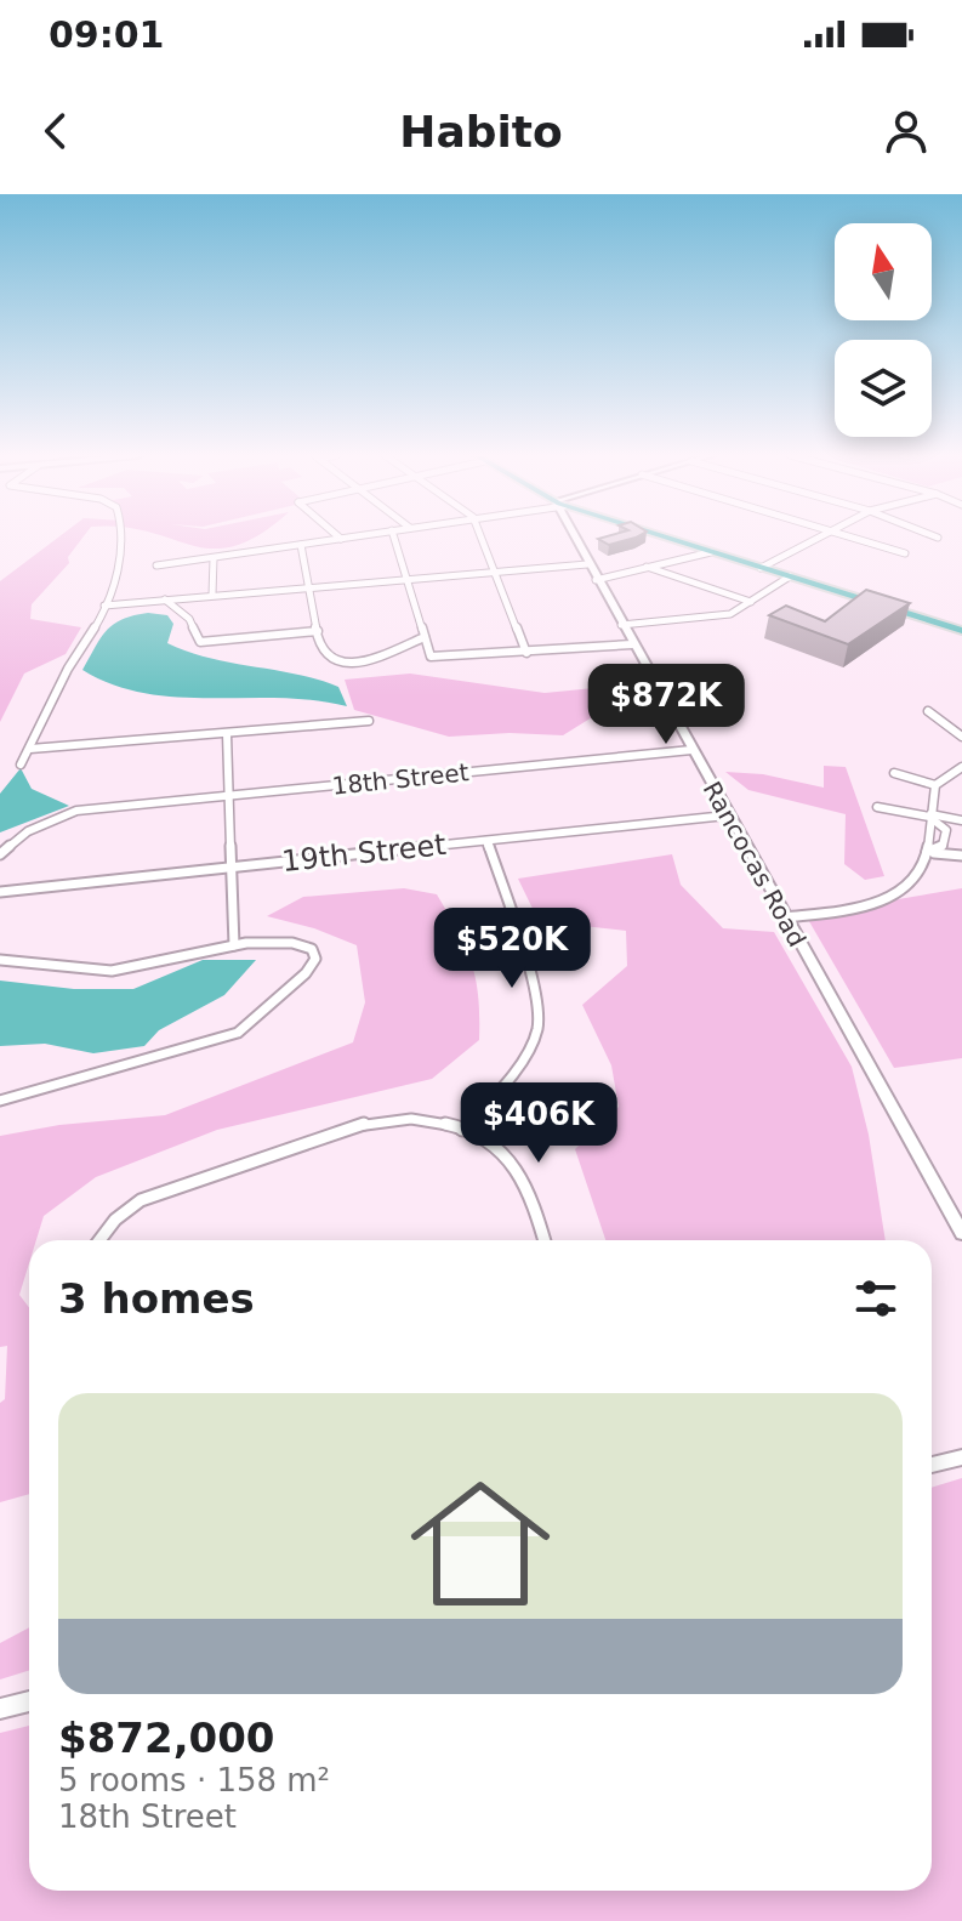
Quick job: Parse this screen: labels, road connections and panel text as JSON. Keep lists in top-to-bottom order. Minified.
{"streets":{"main road":["Rancocas Road"],"street":["18th Street","19th Street"]},"crossings":[["18th Street","Rancocas Road"],["19th Street","Rancocas Road"]],"north":"top","page":{"status":"09:01","header":"Habito","price":["$872K","$520K","$406K"],"heading":"3 homes","list":[{"name":"$872,000","note":"5 rooms · 158 m² · 18th Street"}]}}
